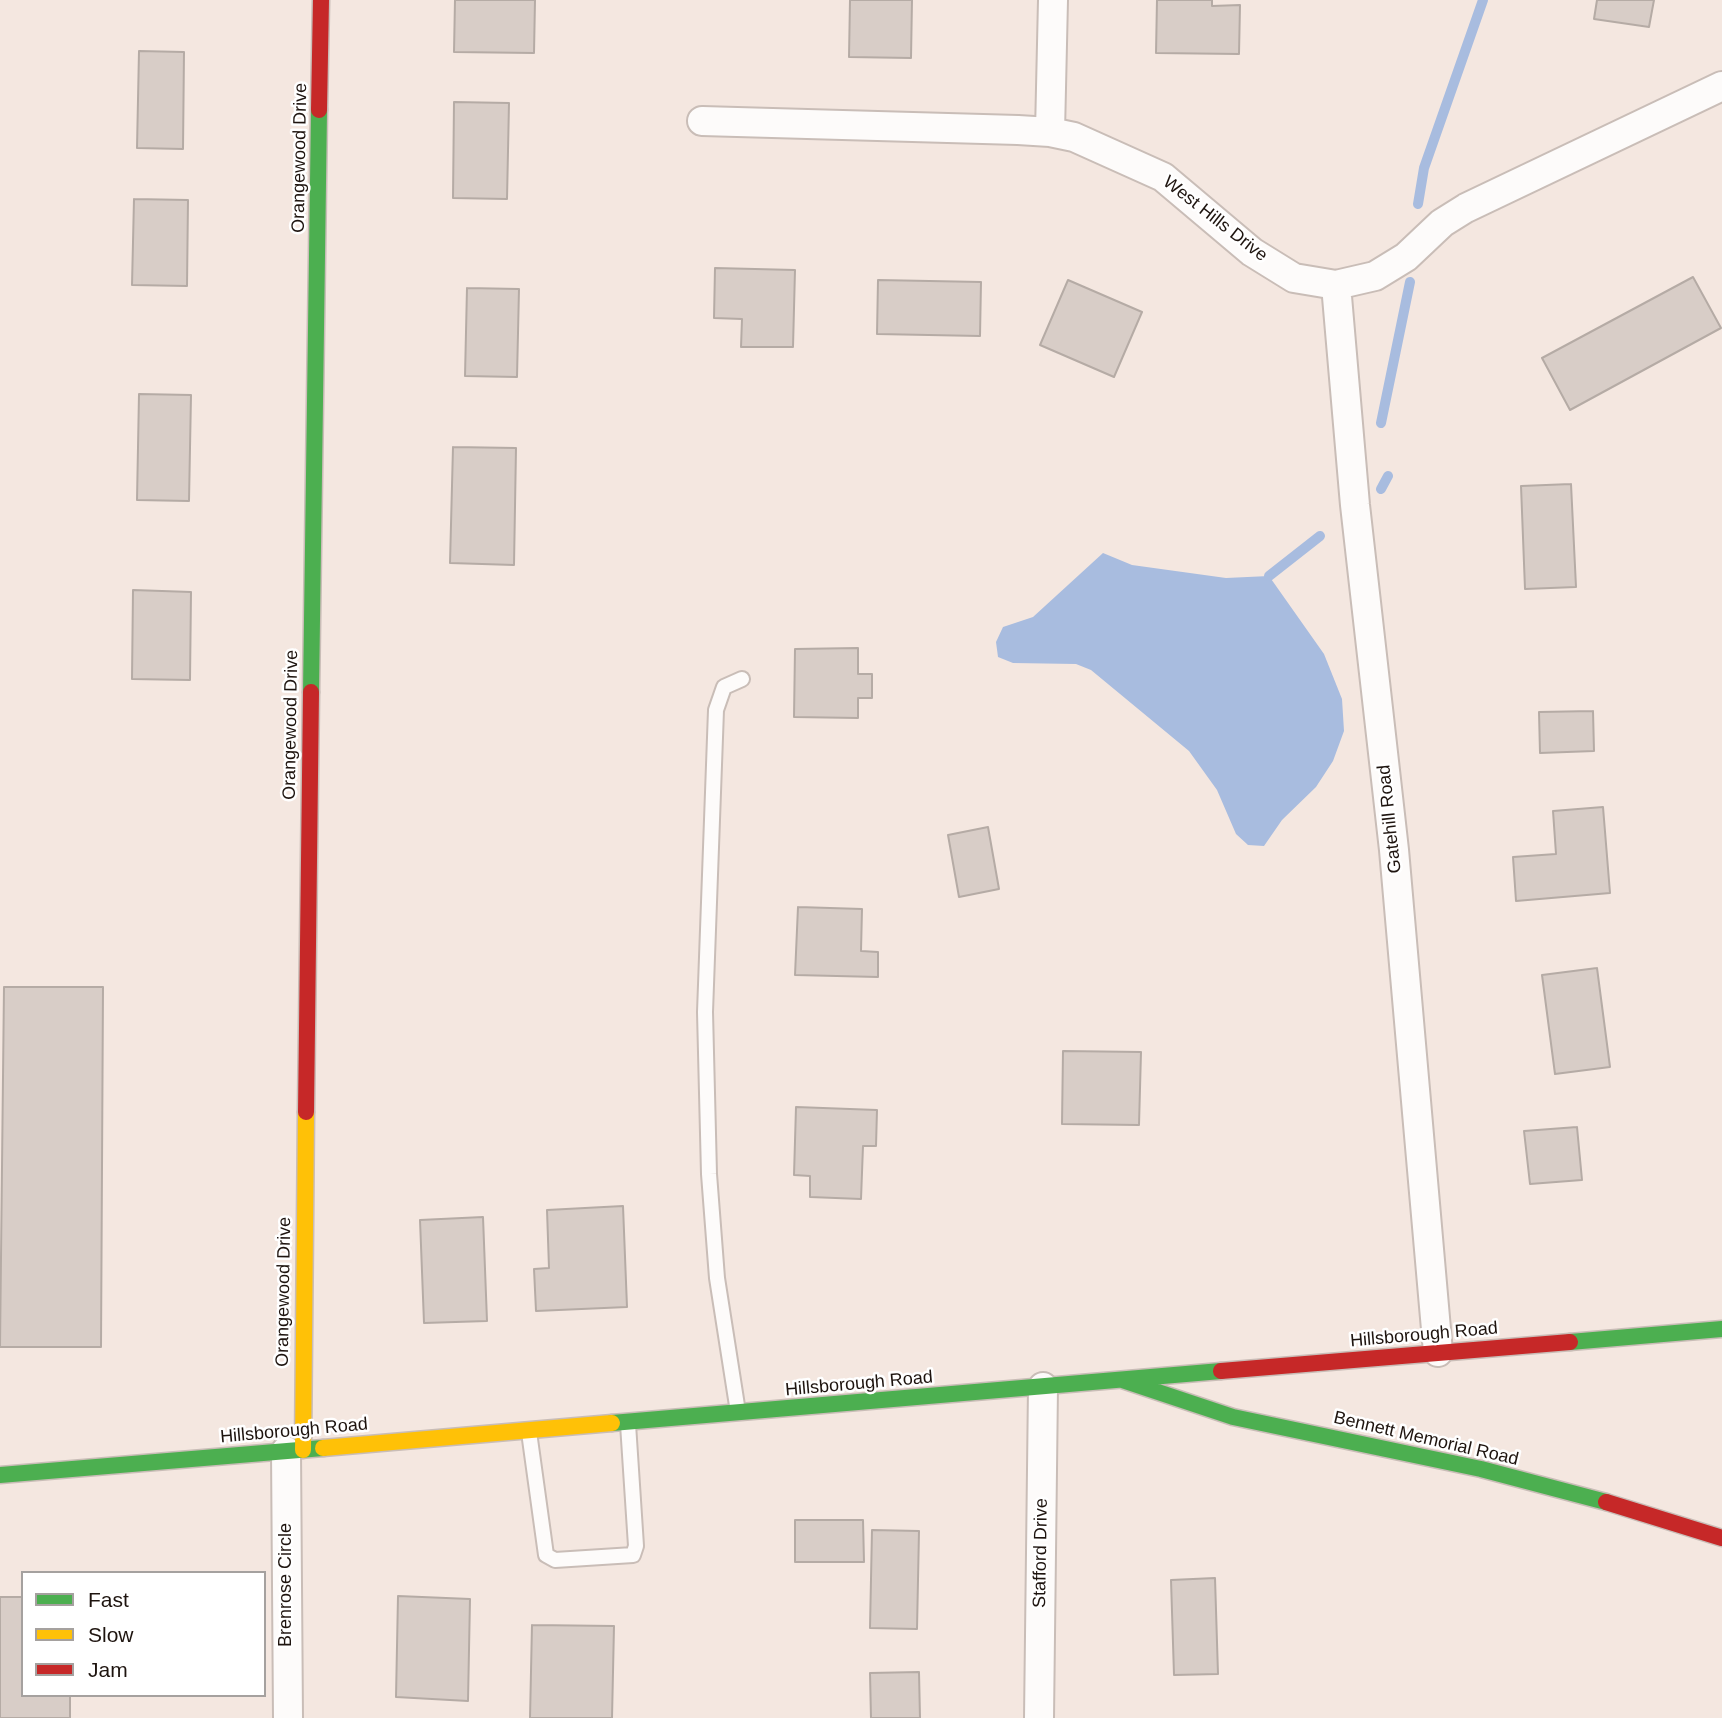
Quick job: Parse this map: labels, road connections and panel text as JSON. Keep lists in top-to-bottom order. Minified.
{"streets":{"street":["Orangewood Drive","West Hills Drive","Gatehill Road","Hillsborough Road","Bennett Memorial Road","Stafford Drive","Brenrose Circle"]},"crossings":[["Orangewood Drive","Hillsborough Road"],["Orangewood Drive","Brenrose Circle"],["West Hills Drive","Gatehill Road"],["Gatehill Road","Hillsborough Road"],["Hillsborough Road","Bennett Memorial Road"],["Hillsborough Road","Stafford Drive"],["Hillsborough Road","Brenrose Circle"]],"legend":["Fast","Slow","Jam"]}
